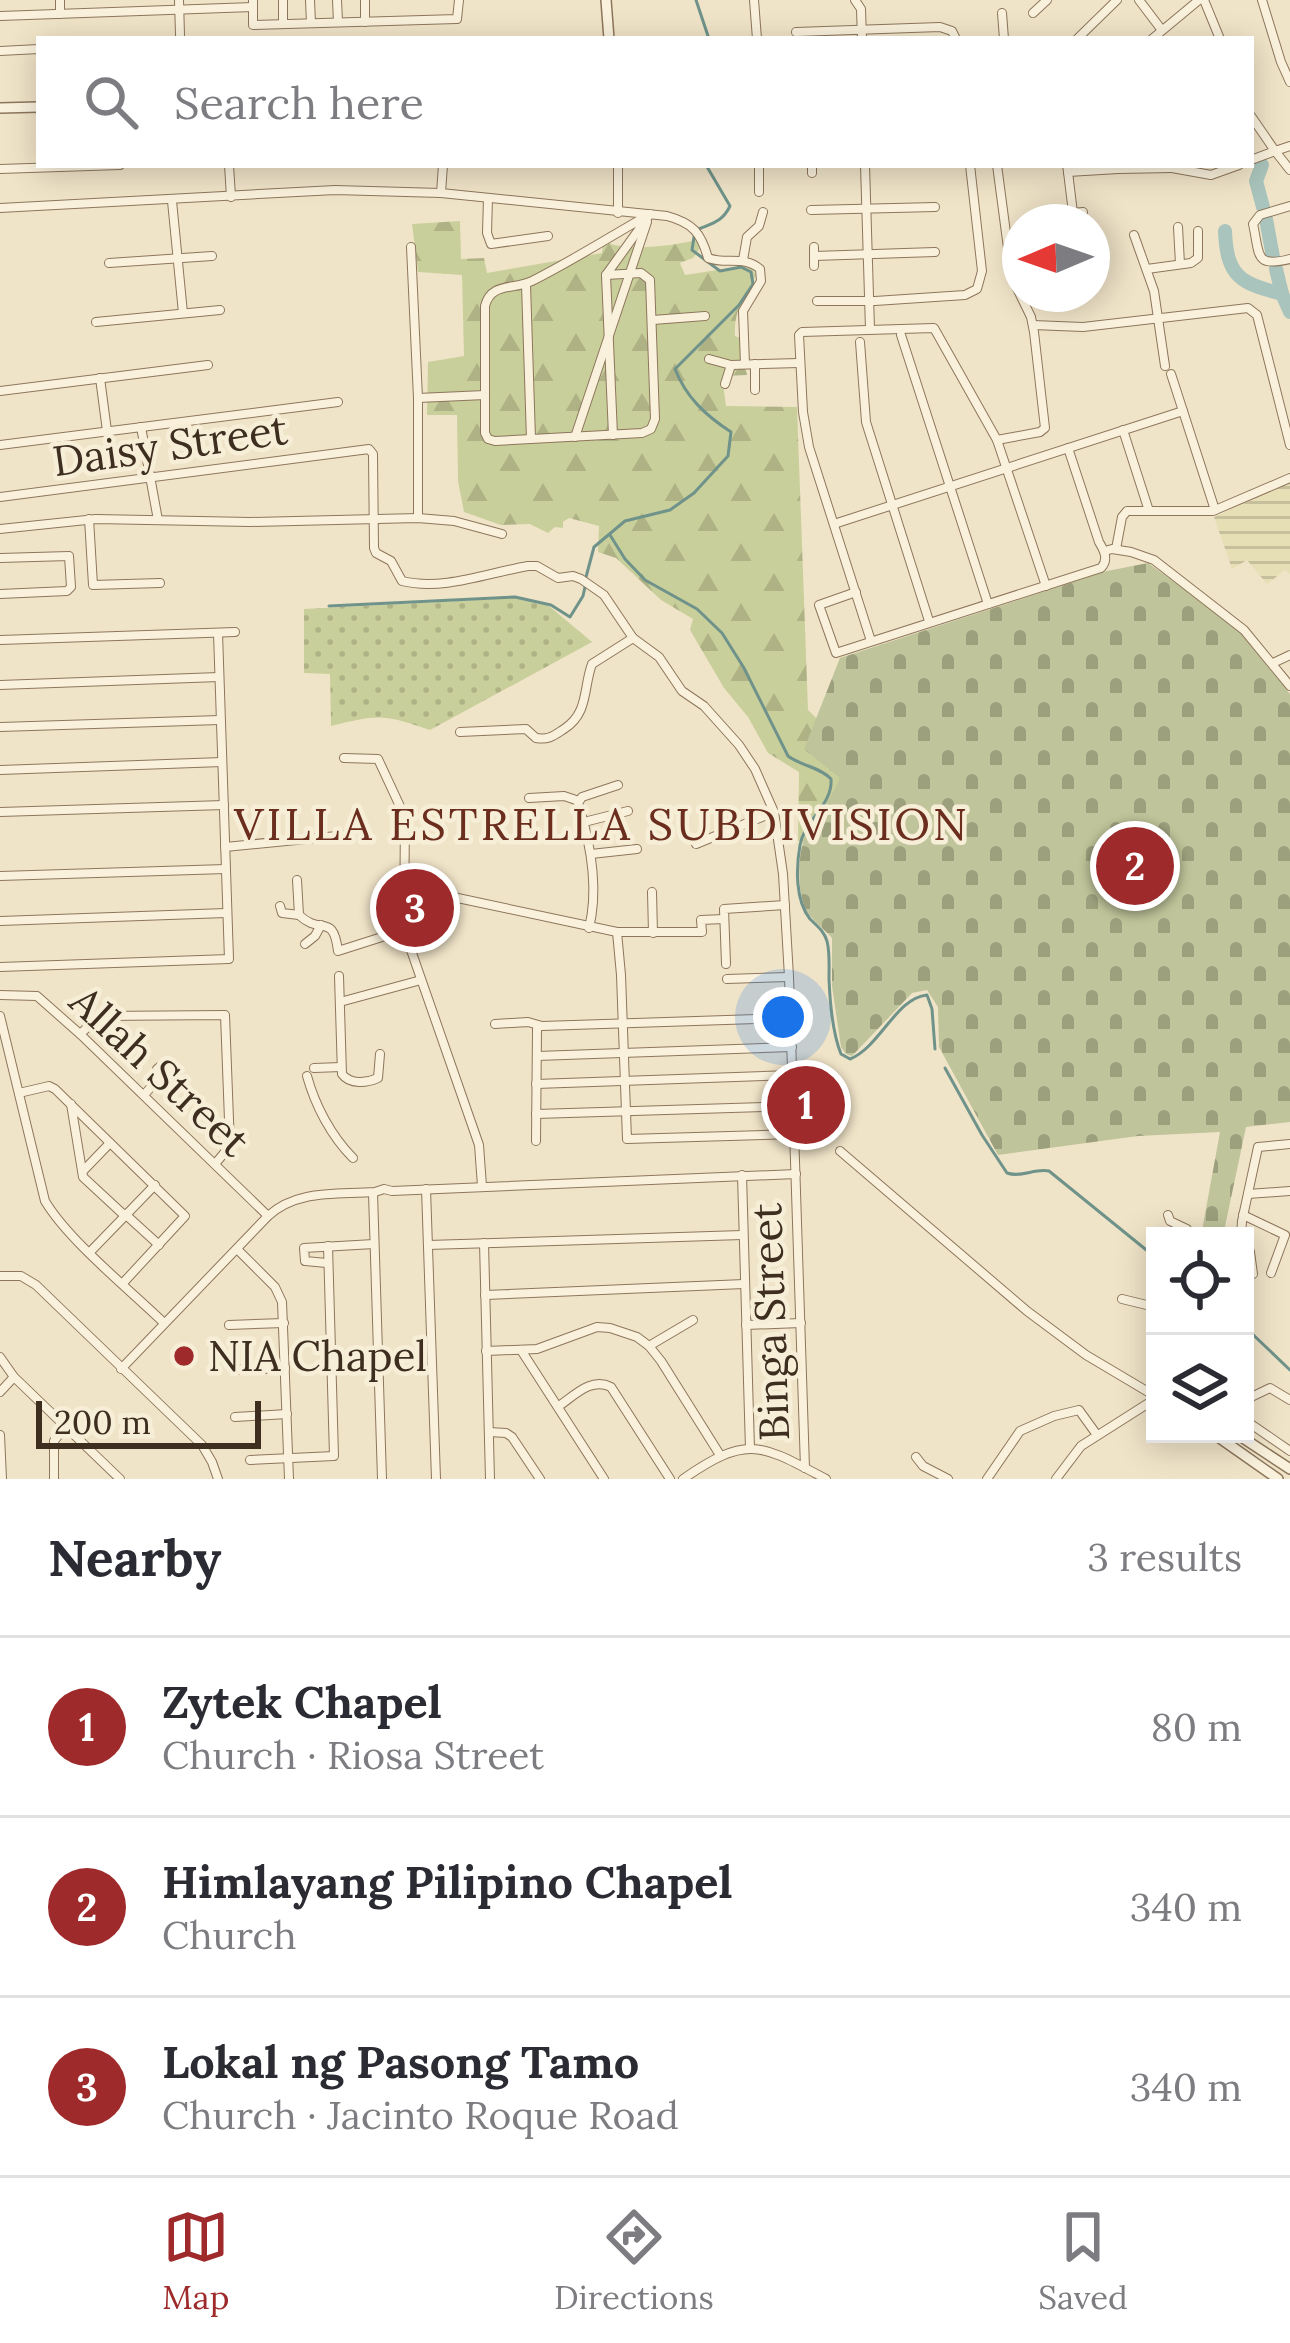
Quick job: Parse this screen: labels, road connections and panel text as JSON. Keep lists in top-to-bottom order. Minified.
{"streets":{"street":["Daisy Street","Allah Street","Binga Street"]},"crossings":[["Daisy Street","Binga Street"]],"districts":["VILLA ESTRELLA SUBDIVISION"],"places":["NIA Chapel"],"scale_bar":"200 m","north":"left","page":{"search":"Search here","pins":["2","3","1"],"scale":"200 m","heading":["Nearby","3 results"],"list":[{"mark":"1","name":"Zytek Chapel","note":"Church · Riosa Street","value":"80 m"},{"mark":"2","name":"Himlayang Pilipino Chapel","note":"Church","value":"340 m"},{"mark":"3","name":"Lokal ng Pasong Tamo","note":"Church · Jacinto Roque Road","value":"340 m"}],"nav":["Map","Directions","Saved"]}}
